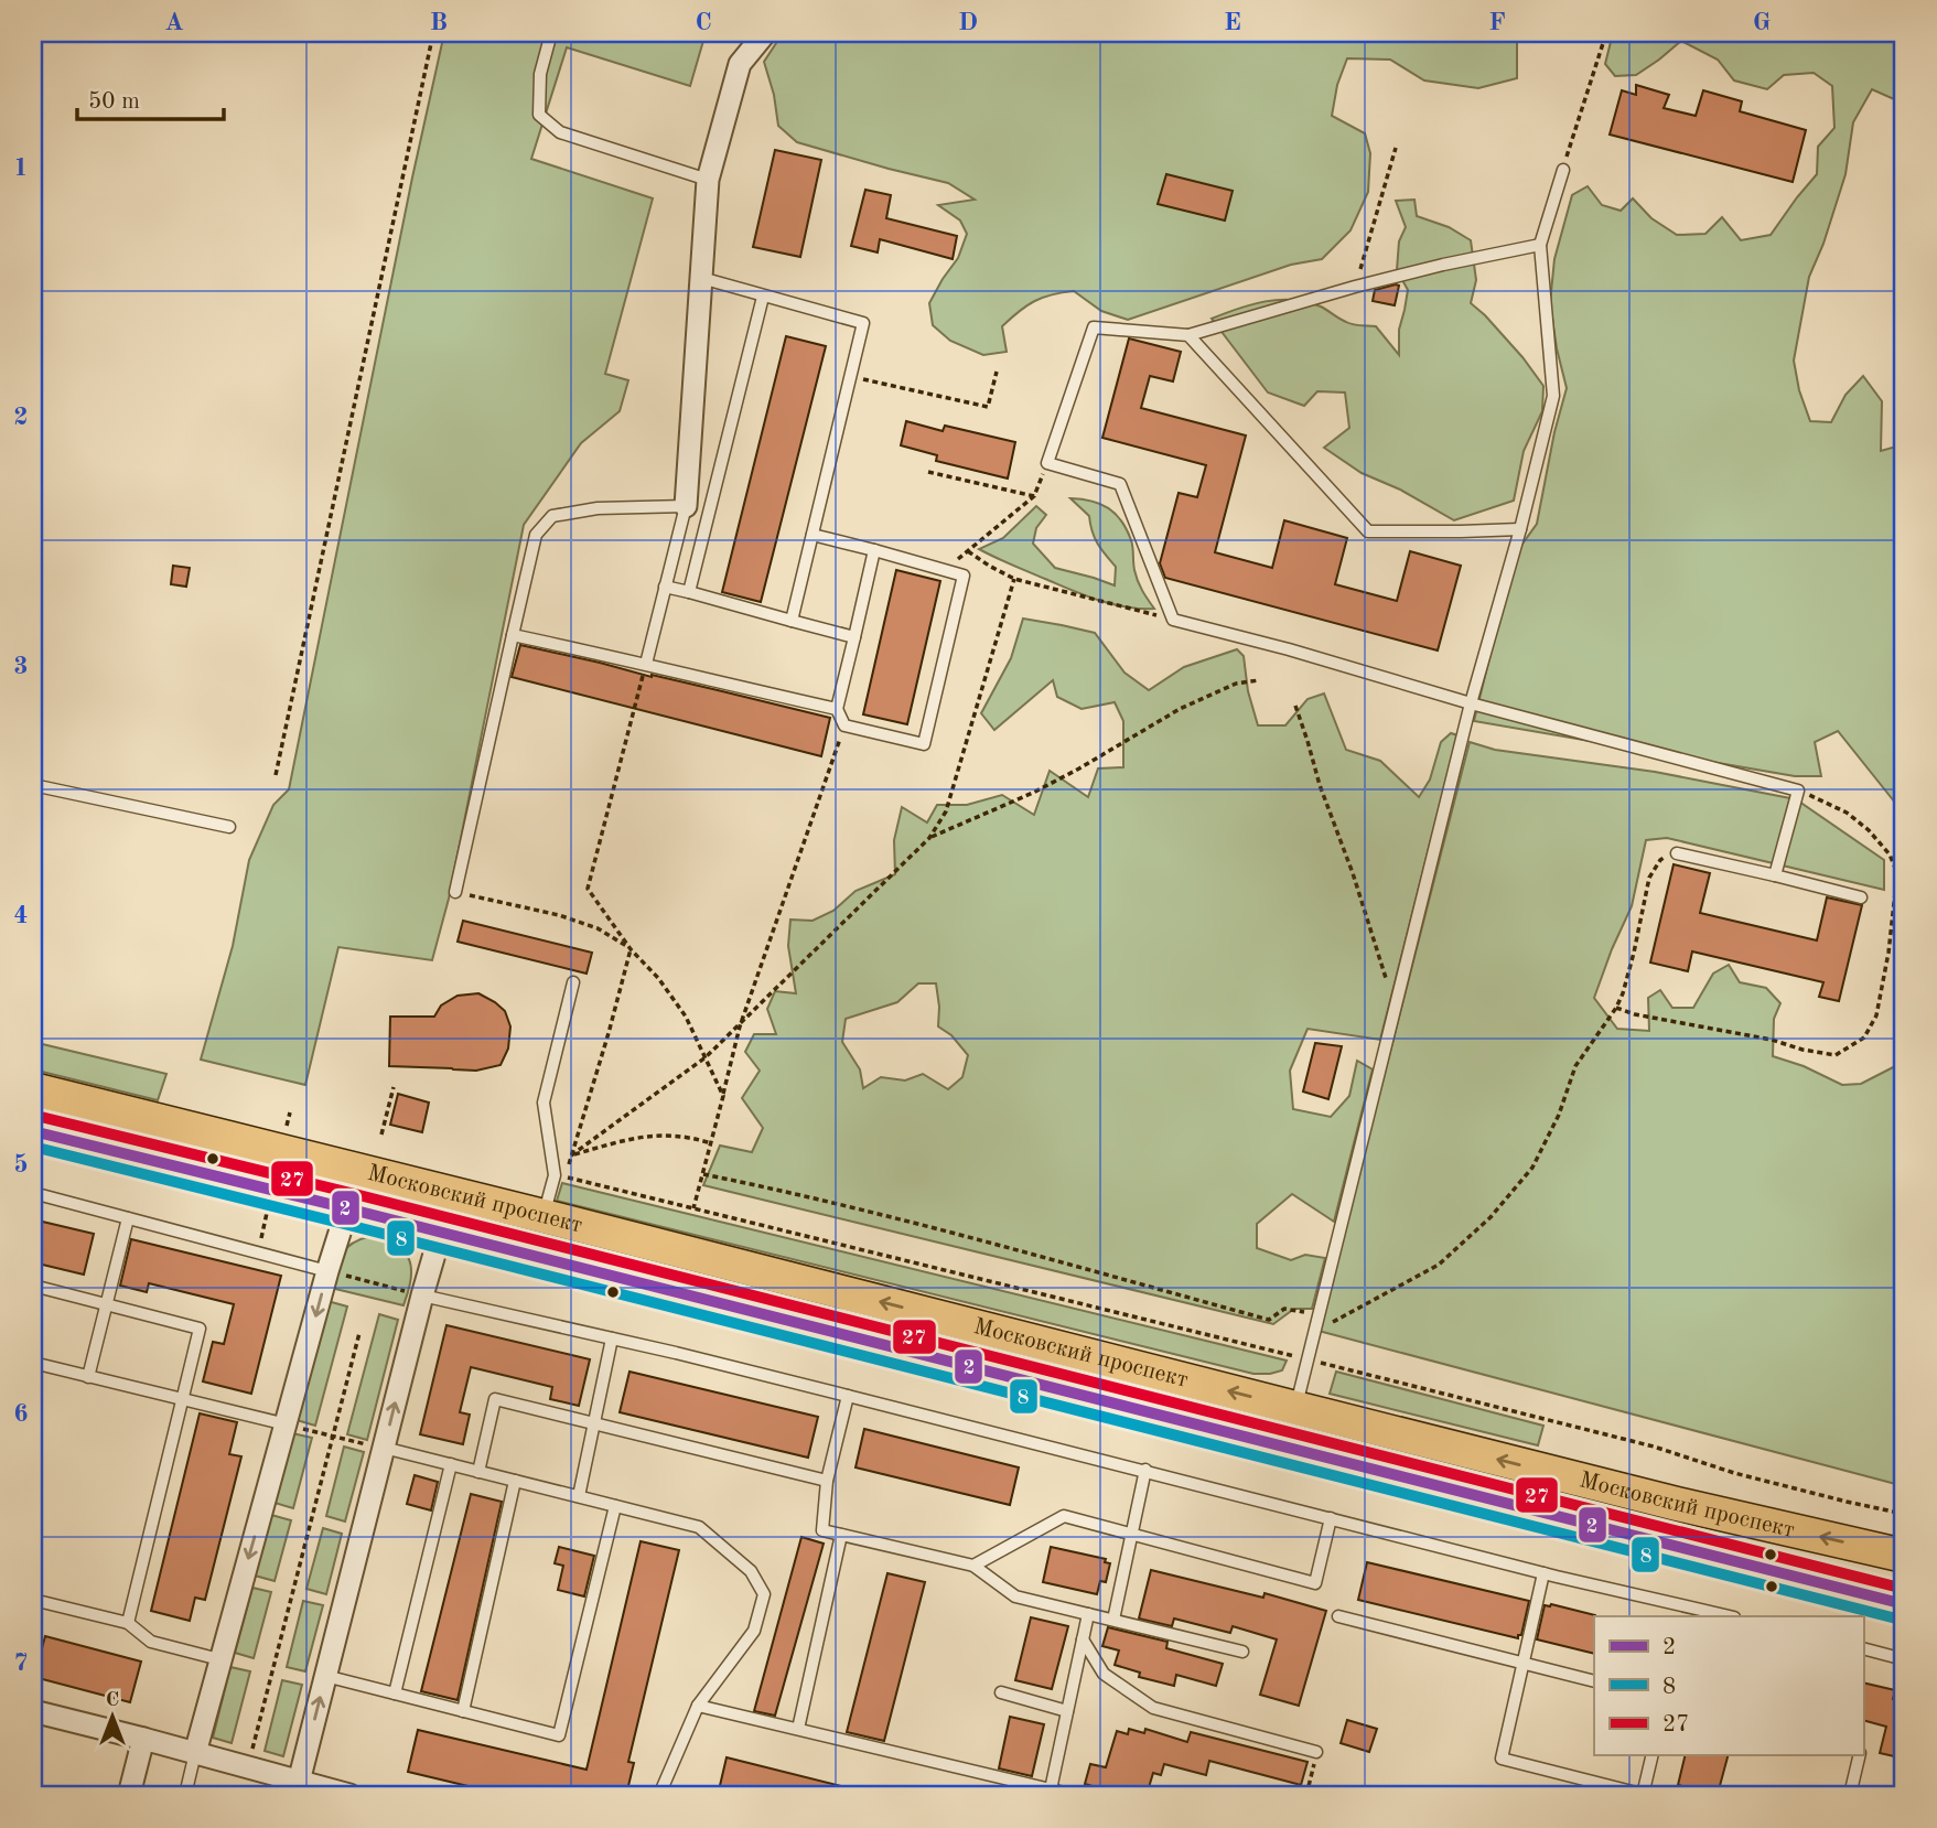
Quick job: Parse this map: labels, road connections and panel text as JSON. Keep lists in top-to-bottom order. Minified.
{"streets":{"main road":["Московский проспект"]},"lines":["transit line 27","transit line 2","transit line 8"],"legend":["2","8","27"],"scale_bar":"50 m","north":"top","grid":{"columns":["A","B","C","D","E","F","G"],"rows":["1","2","3","4","5","6","7"]}}
